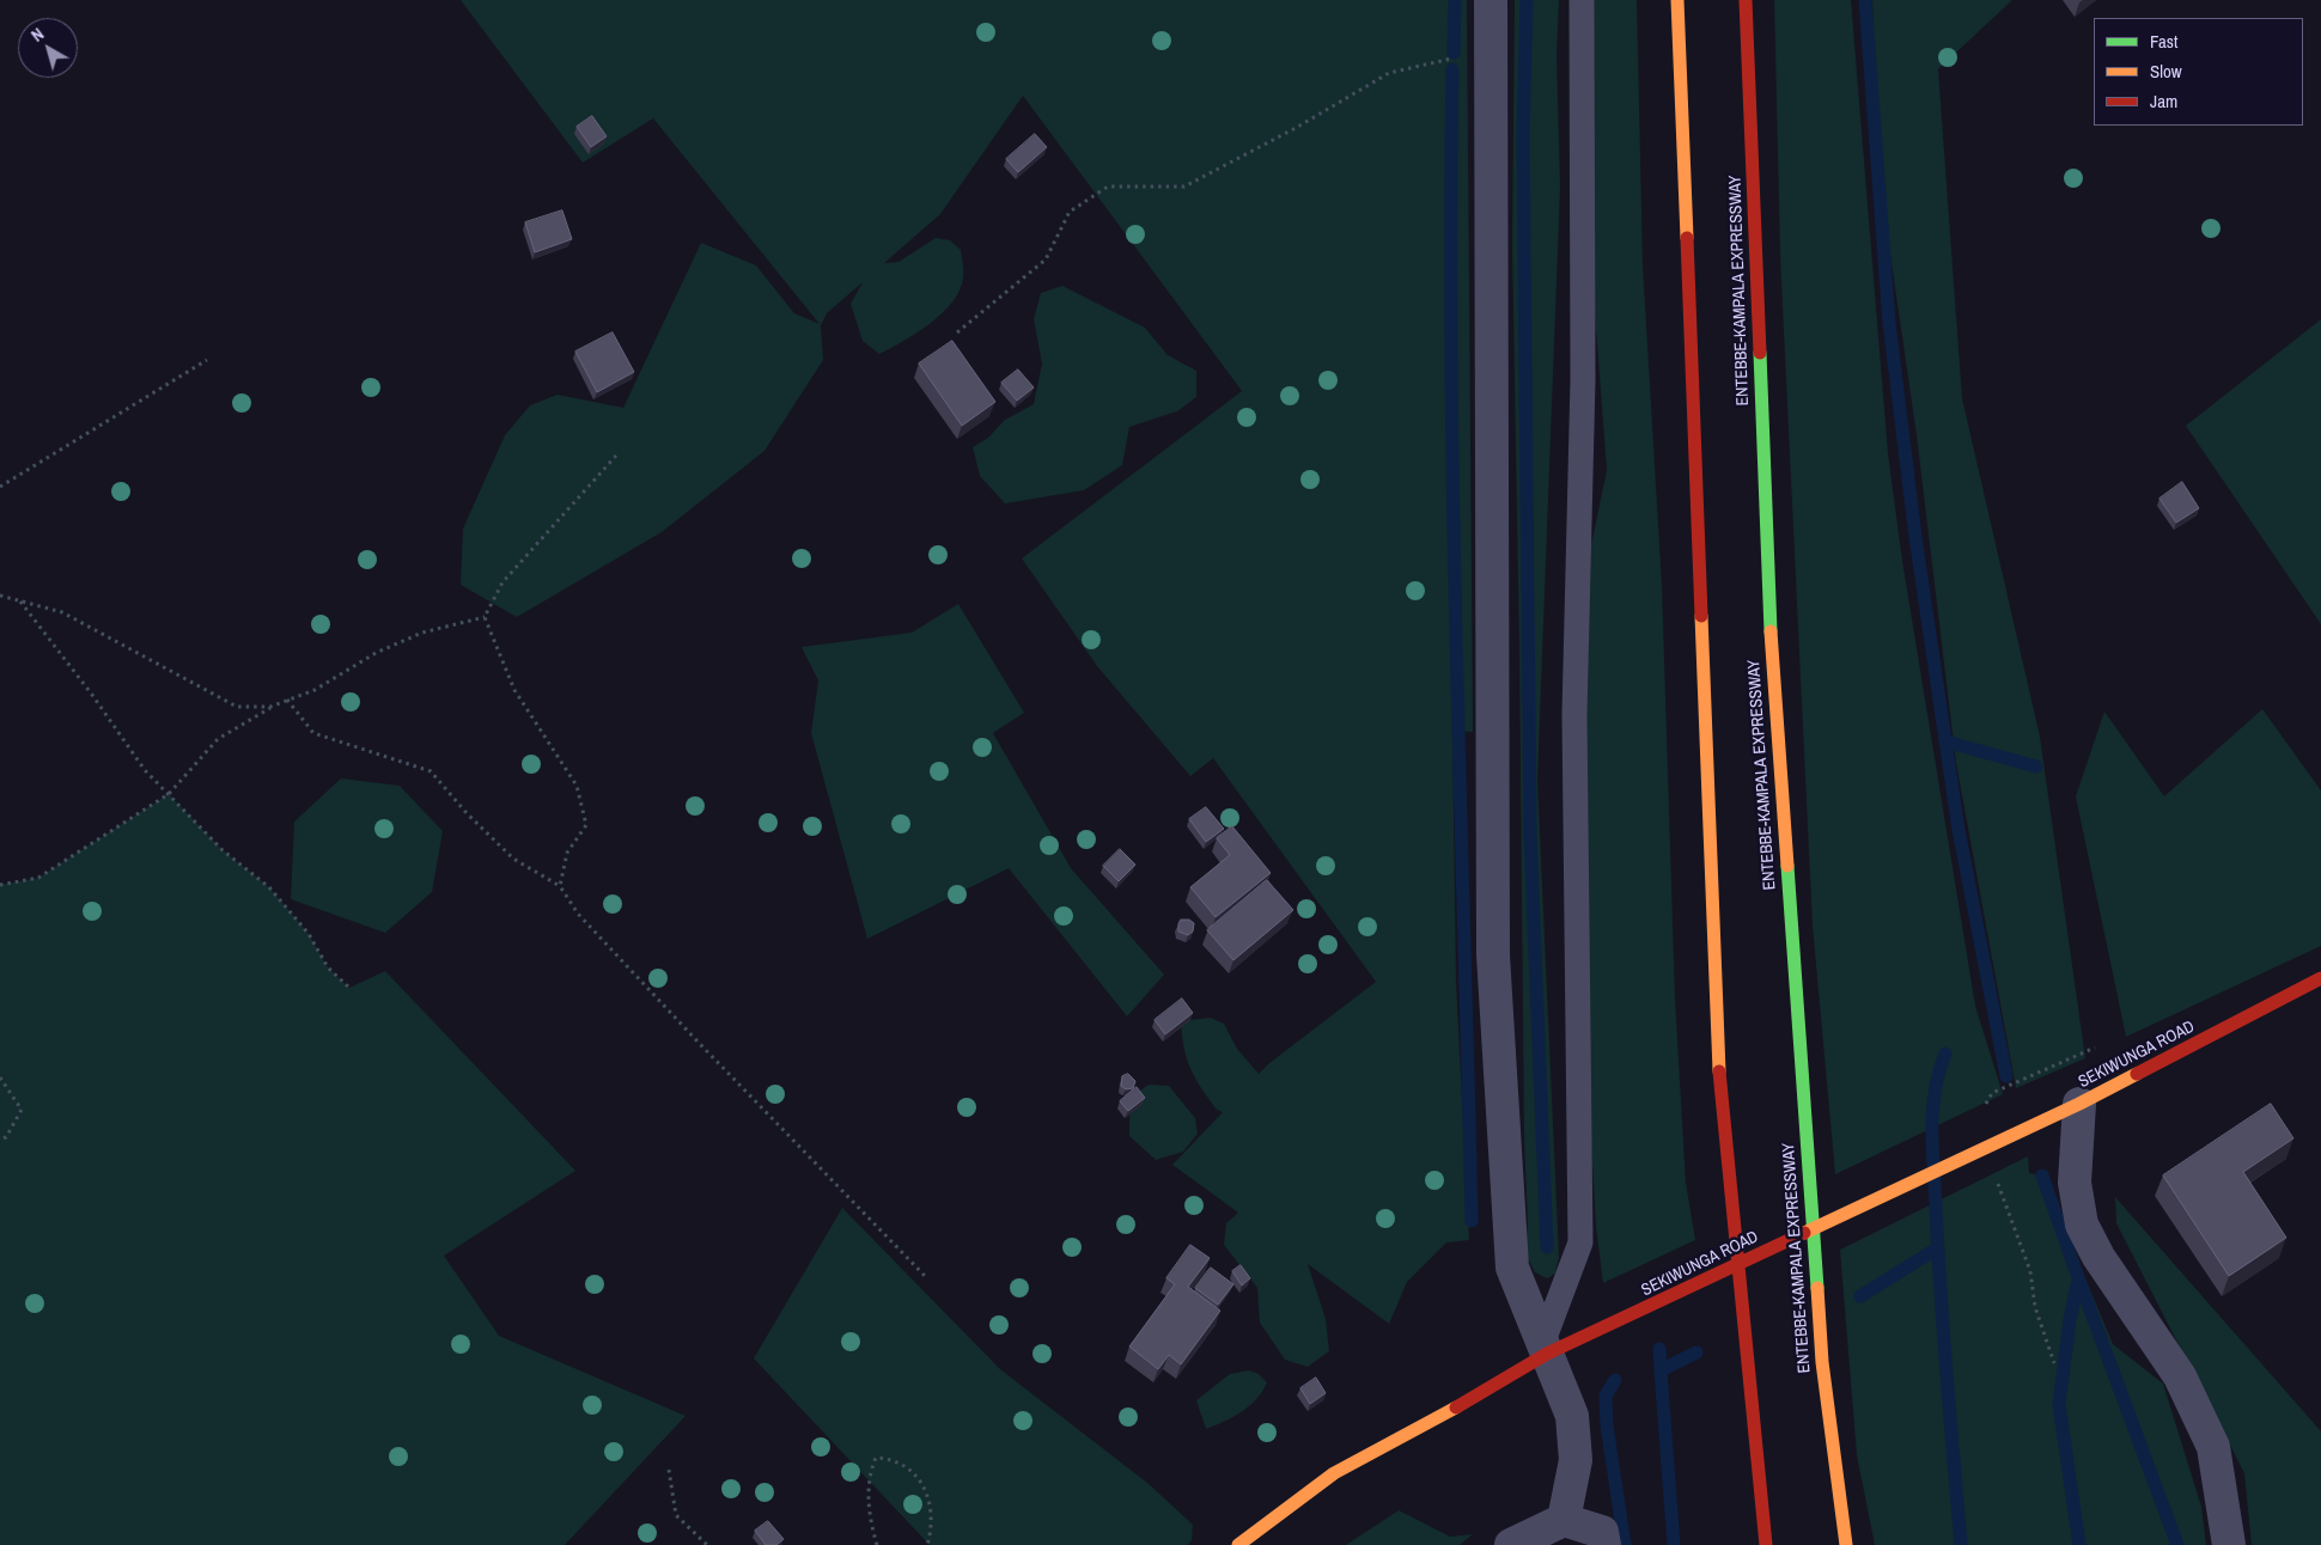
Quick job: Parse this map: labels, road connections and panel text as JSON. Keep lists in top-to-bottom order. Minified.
{"streets":{"main road":["ENTEBBE-KAMPALA EXPRESSWAY","SEKIWUNGA ROAD"]},"legend":["Fast","Slow","Jam"],"north":"top left"}
